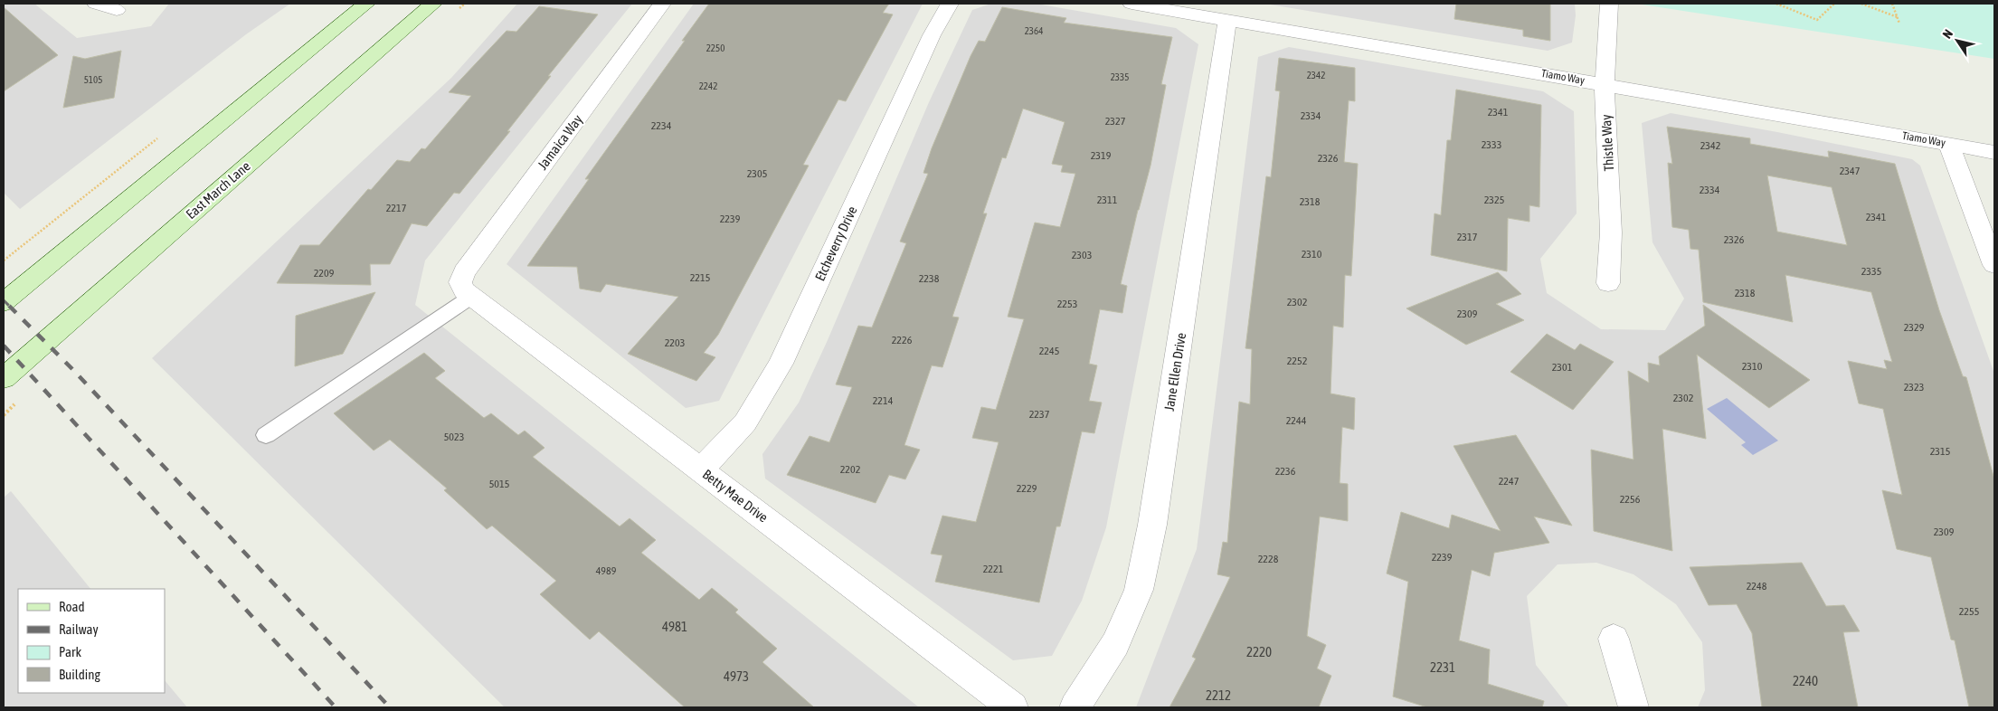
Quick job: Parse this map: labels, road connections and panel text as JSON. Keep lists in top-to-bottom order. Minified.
{"streets":{"main road":["East March Lane"],"street":["Tiamo Way","Jamaica Way","Thistle Way","Etcheverry Drive","Jane Ellen Drive","Betty Mae Drive"]},"crossings":[["Tiamo Way","Thistle Way"],["Tiamo Way","Jane Ellen Drive"],["Jamaica Way","Betty Mae Drive"],["Etcheverry Drive","Betty Mae Drive"]],"house_numbers":["2364","2250","2342","2335","5105","2242","2341","2334","2327","2234","2333","2342","2319","2326","2347","2305","2334","2311","2325","2318","2217","2341","2239","2317","2326","2310","2303","2335","2209","2215","2238","2318","2302","2253","2309","2329","2226","2203","2245","2252","2310","2301","2323","2302","2214","2237","2244","5023","2315","2202","2236","2247","5015","2229","2256","2309","2239","2228","2221","4989","2248","2255","4981","2220","2231","4973","2240","2212"],"legend":["Road","Railway","Park","Building"],"north":"top left"}
